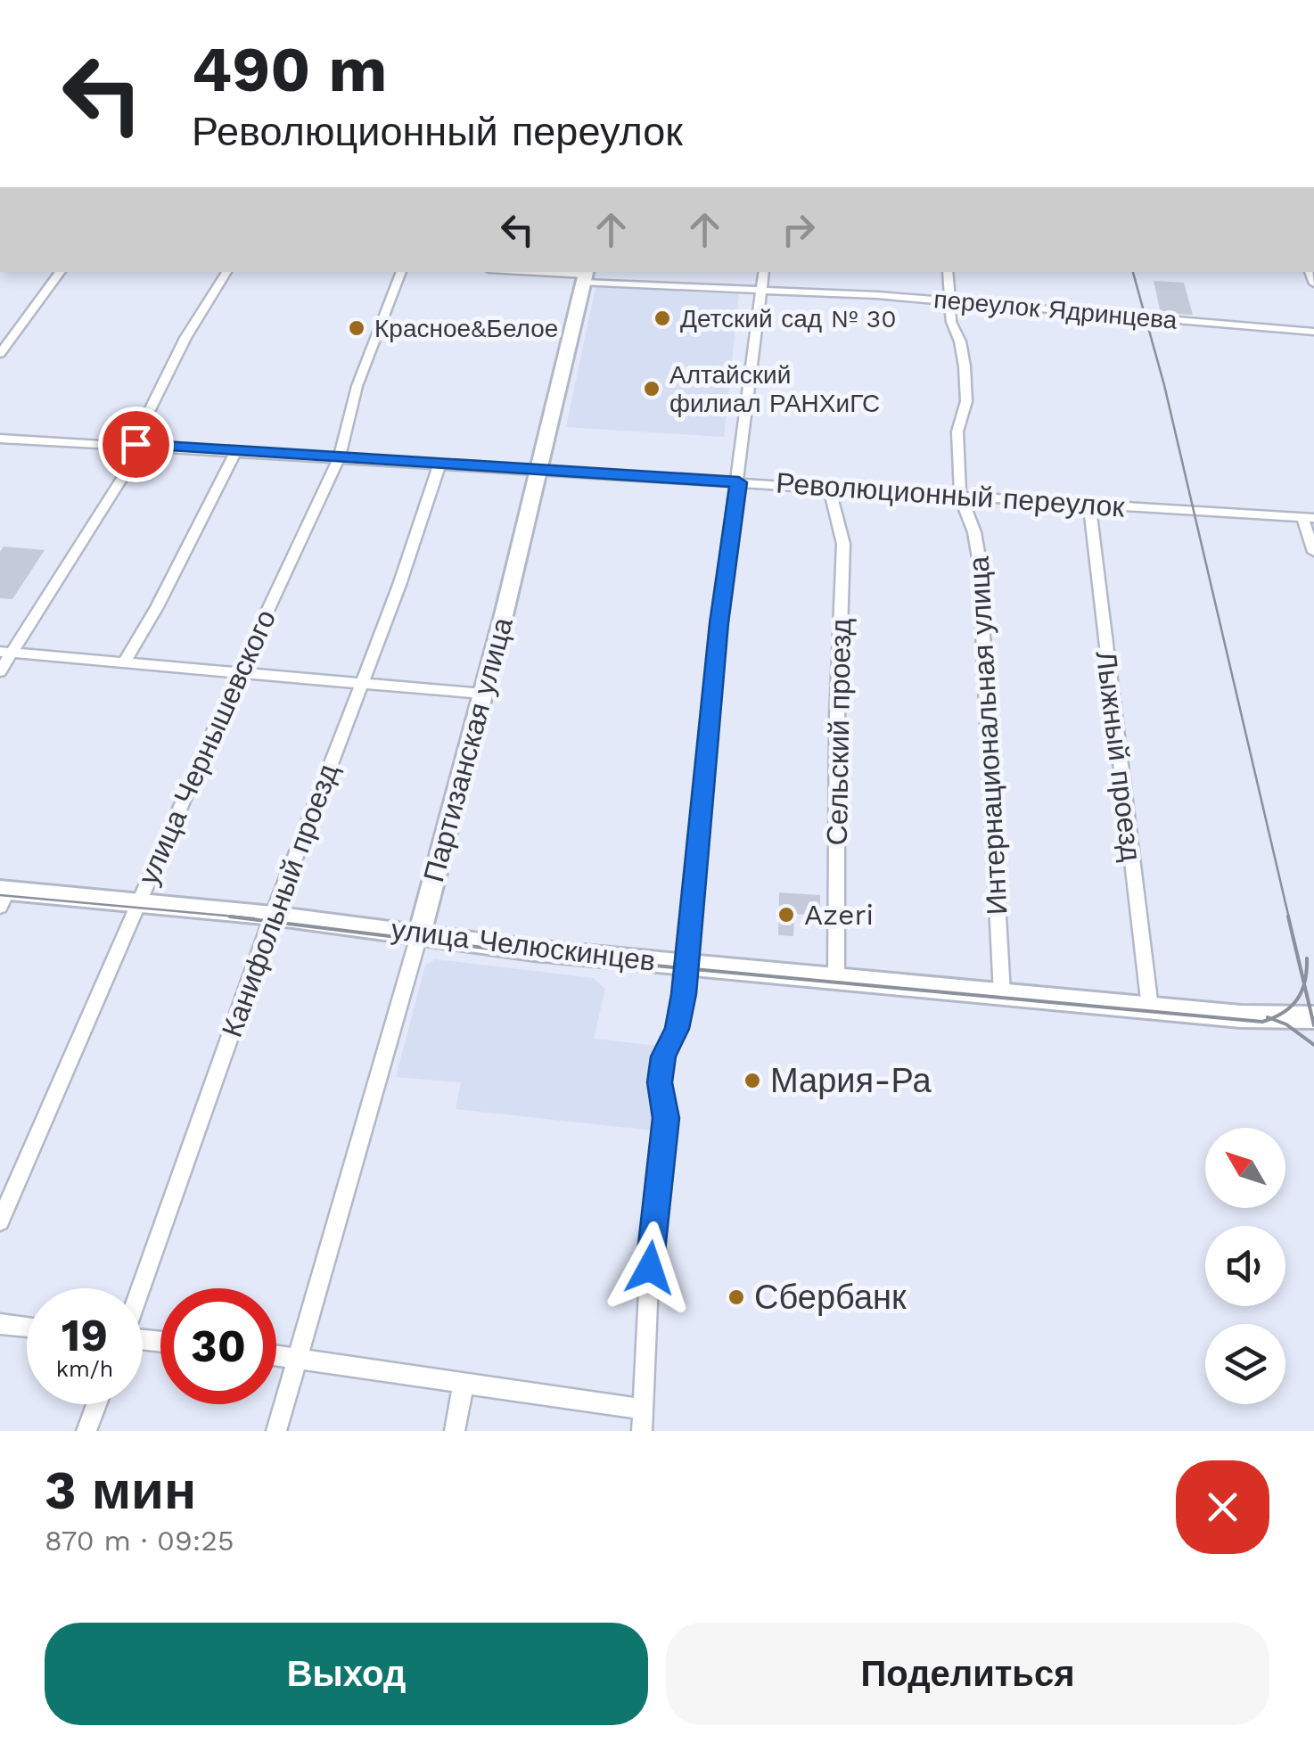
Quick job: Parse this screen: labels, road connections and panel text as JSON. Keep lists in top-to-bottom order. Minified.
{"streets":{"main road":["Партизанская улица","улица Челюскинцев"],"street":["переулок Ядринцева","Революционный переулок","Сельский проезд","Интернациональная улица","улица Чернышевского","Лыжный проезд","Канифольный проезд"]},"crossings":[["переулок Ядринцева","Интернациональная улица"],["переулок Ядринцева","Партизанская улица"],["Революционный переулок","Сельский проезд"],["Революционный переулок","Интернациональная улица"],["Революционный переулок","улица Чернышевского"],["Революционный переулок","Партизанская улица"],["Революционный переулок","Лыжный проезд"],["Революционный переулок","Канифольный проезд"],["Сельский проезд","улица Челюскинцев"],["Интернациональная улица","улица Челюскинцев"],["улица Чернышевского","улица Челюскинцев"],["Партизанская улица","улица Челюскинцев"],["Лыжный проезд","улица Челюскинцев"],["Канифольный проезд","улица Челюскинцев"]],"places":["Детский сад № 30","Красное&Белое","Алтайский филиал РАНХиГС","Azeri","Мария-Ра","Сбербанк"],"north":"top left","page":{"turn":["490 m","Революционный переулок"],"speed":"19 km/h","limit":"30","heading":["3 мин","870 m · 09:25"],"buttons":["Выход","Поделиться"]}}
